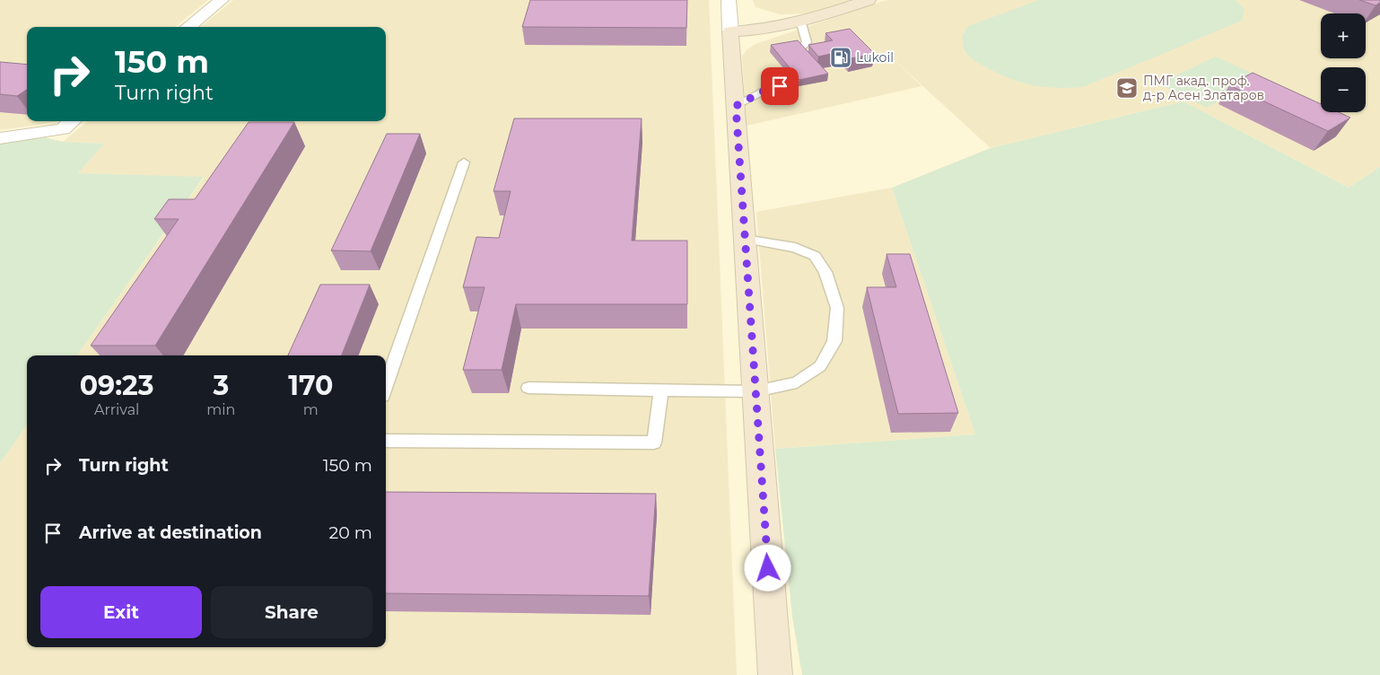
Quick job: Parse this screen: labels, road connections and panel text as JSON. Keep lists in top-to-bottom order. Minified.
{"places":{"fuel station":["Lukoil"],"school or university":["ПМГ акад. проф. д-р Асен Златаров"]},"page":{"map_buttons":["+","−"],"turn":["150 m","Turn right"],"eta":["09:23","Arrival","3","min","170","m"],"list":[{"name":"Turn right","value":"150 m"},{"name":"Arrive at destination","value":"20 m"}],"buttons":["Exit","Share"]}}
